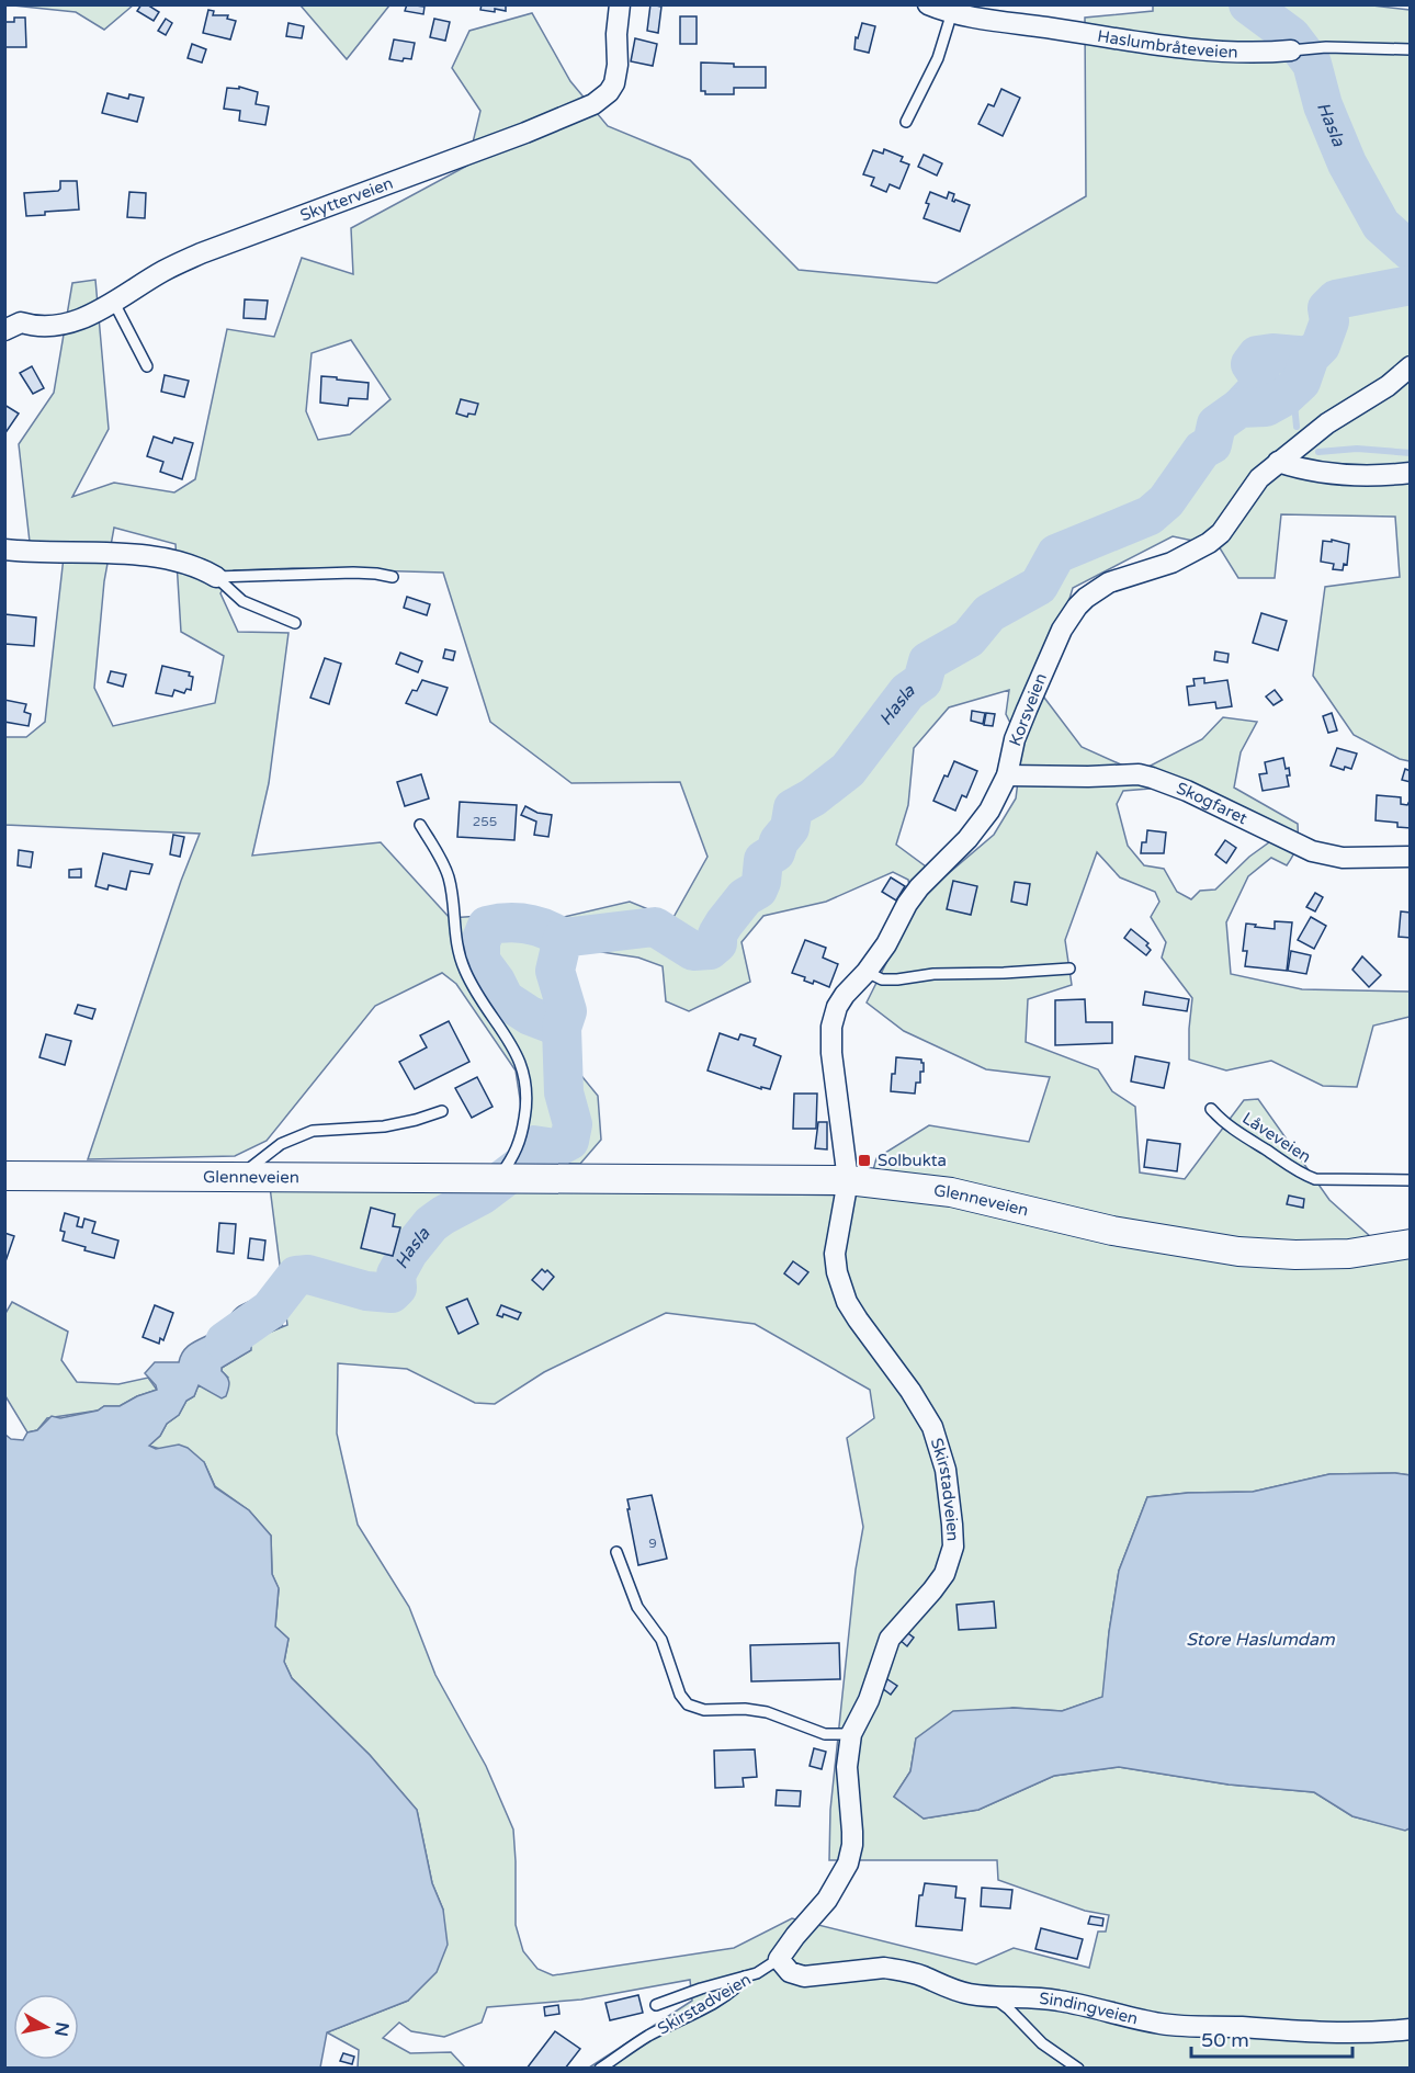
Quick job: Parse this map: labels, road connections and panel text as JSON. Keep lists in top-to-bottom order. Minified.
{"streets":{"main road":["Glenneveien"],"street":["Haslumbråteveien","Skytterveien","Korsveien","Skogfaret","Skirstadveien","Sindingveien"],"lane":["Låveveien"]},"crossings":[["Korsveien","Skogfaret"],["Korsveien","Glenneveien"],["Korsveien","Skirstadveien"],["Glenneveien","Skirstadveien"],["Skirstadveien","Sindingveien"]],"water":["Hasla","Store Haslumdam"],"places":{"transit":["Solbukta"]},"house_numbers":["255","9"],"scale_bar":"50 m","north":"right"}
